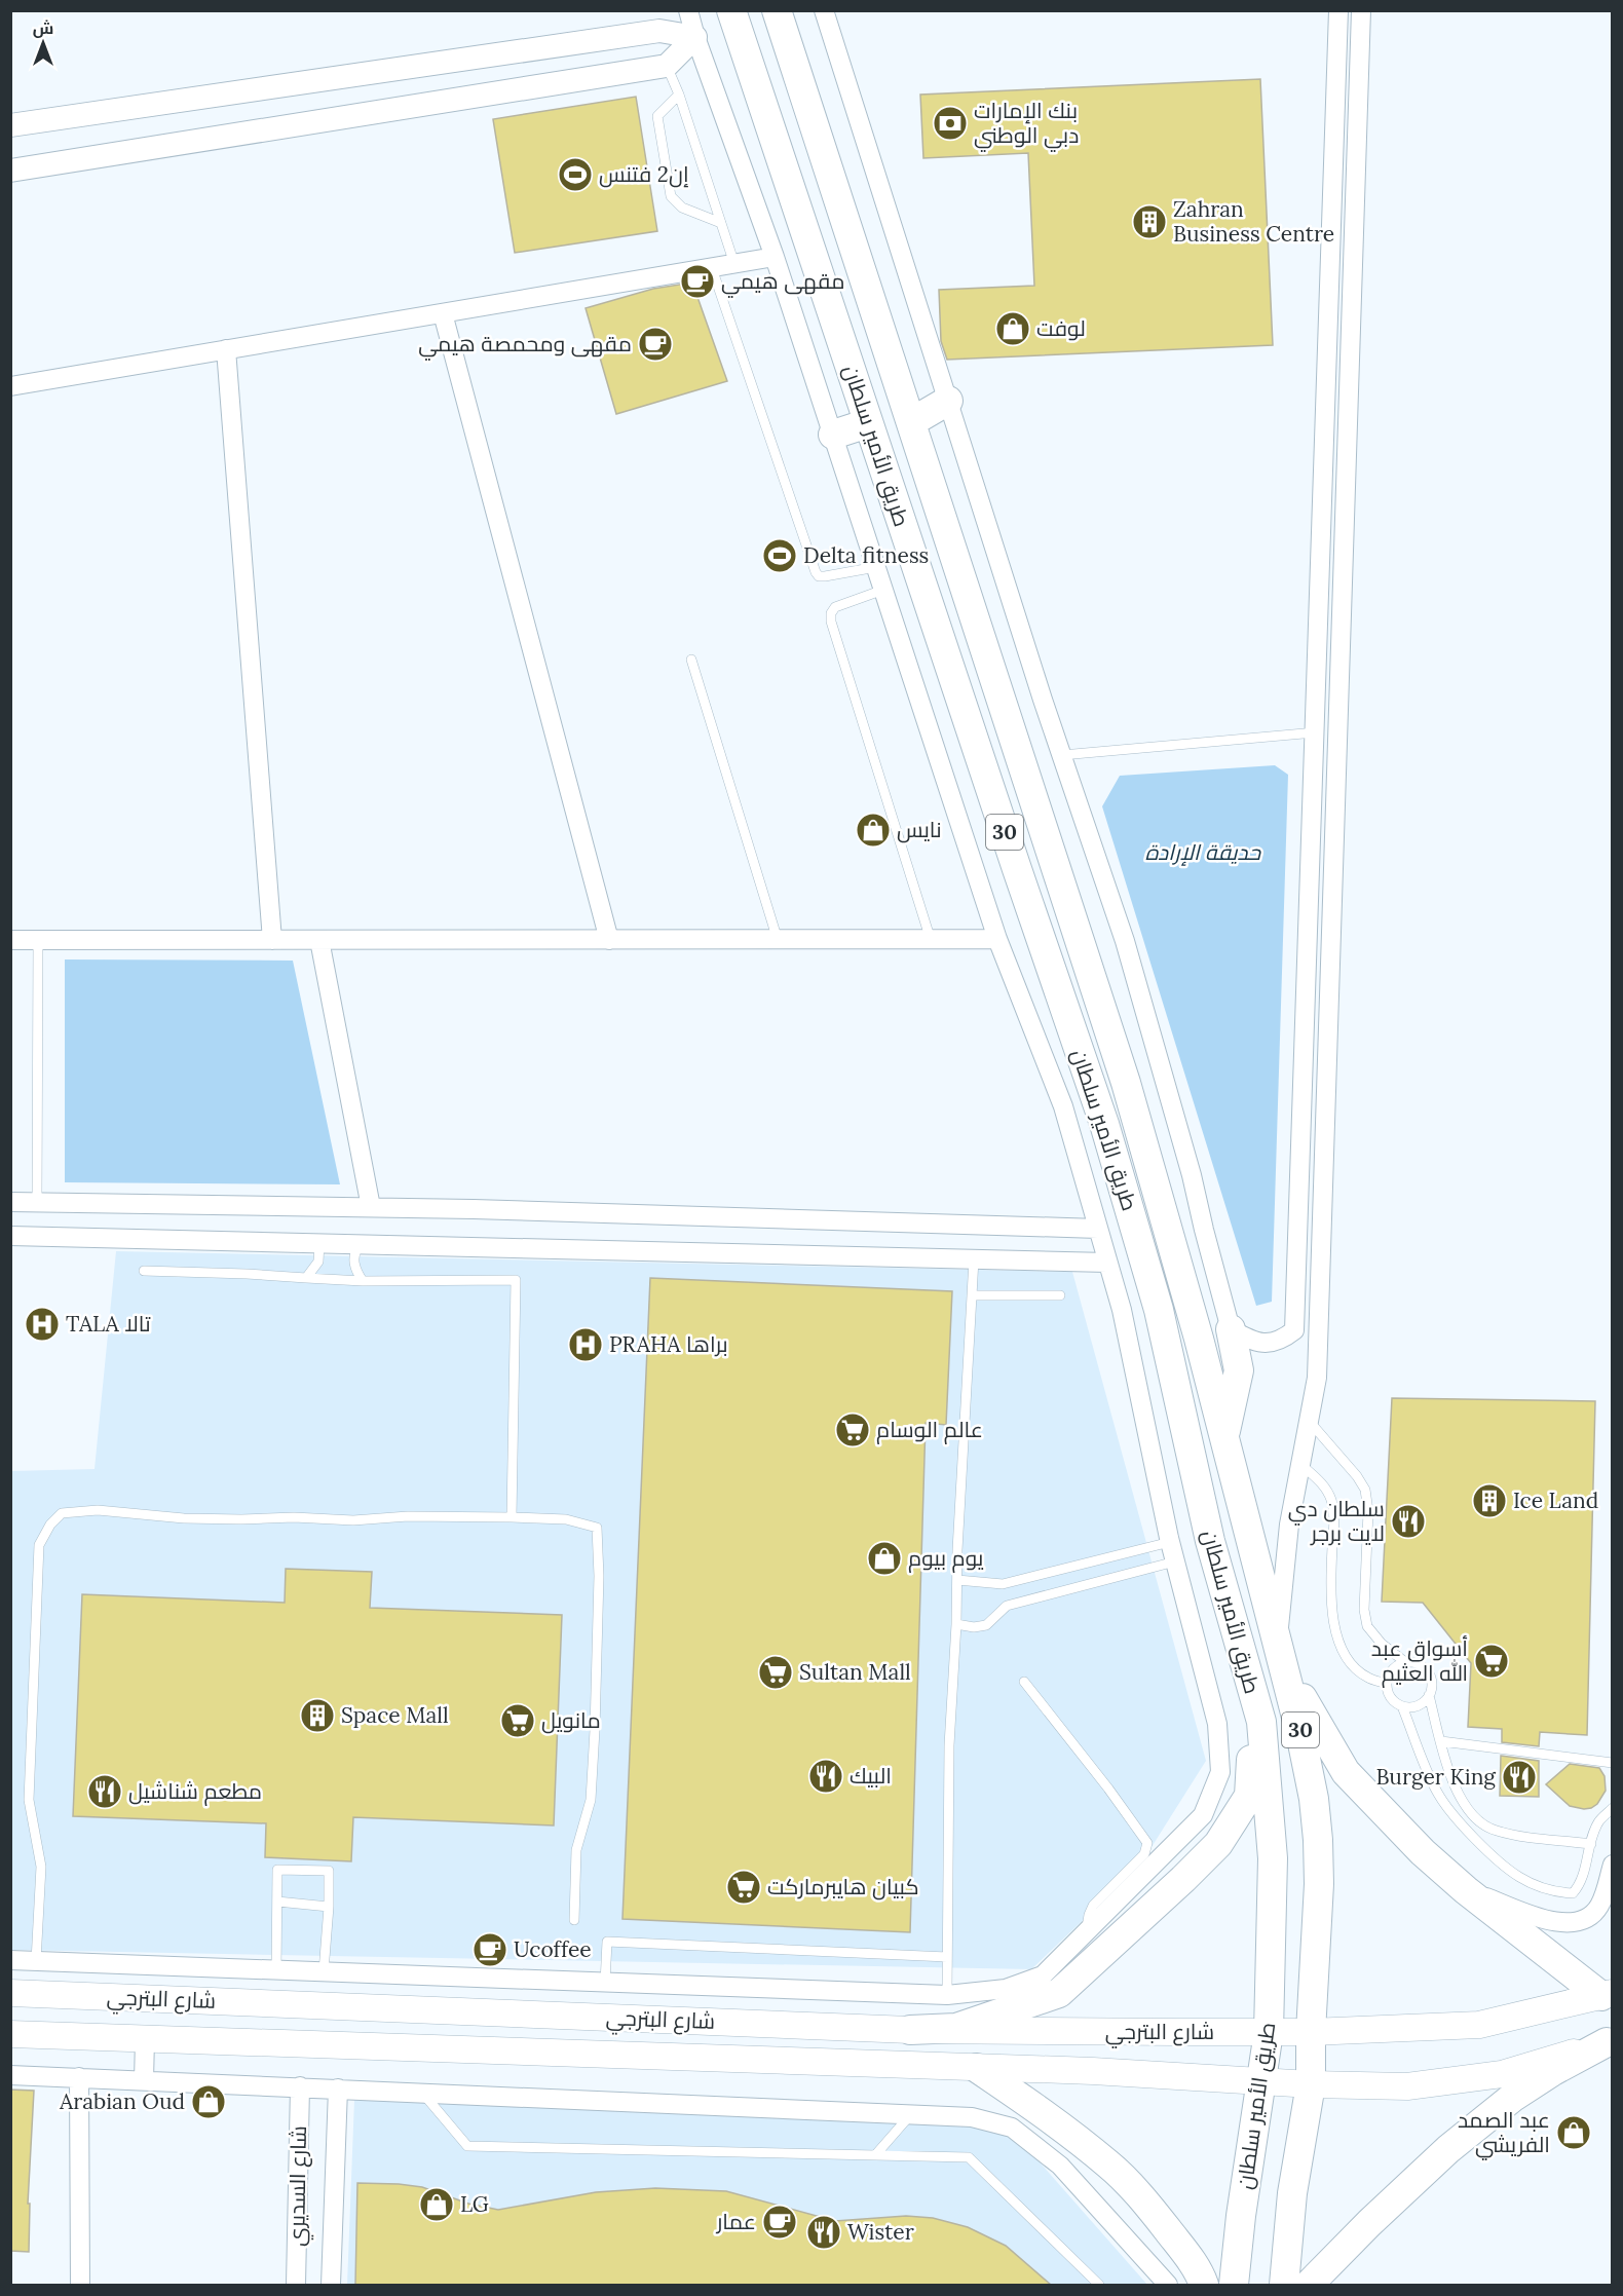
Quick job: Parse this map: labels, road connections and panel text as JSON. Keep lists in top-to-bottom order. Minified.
{"streets":{"main road":["طريق الأمير سلطان","30","شارع البترجي"],"street":["شارع السديري"]},"crossings":[["طريق الأمير سلطان","شارع البترجي"]],"parks":["حديقة الإرادة"],"places":{"bank":["بنك الإمارات دبي الوطني"],"sports":["إن2 فتنس","Delta fitness"],"building":["Zahran Business Centre","Ice Land","Space Mall"],"cafe":["مقهى هيمي","مقهى ومحمصة هيمي","Ucoffee","عمار"],"shop":["لوفت","نايس","يوم بيوم","Arabian Oud","عبد الصمد الفريشي","LG"],"hospital":["TALA تالا","PRAHA براها"],"supermarket":["عالم الوسام","أسواق عبد الله العثيم","Sultan Mall","مانويل","كبيان هايبرماركت"],"restaurant":["سلطان دي لايت برجر","البيك","Burger King","مطعم شناشيل","Wister"]},"north":"top"}
